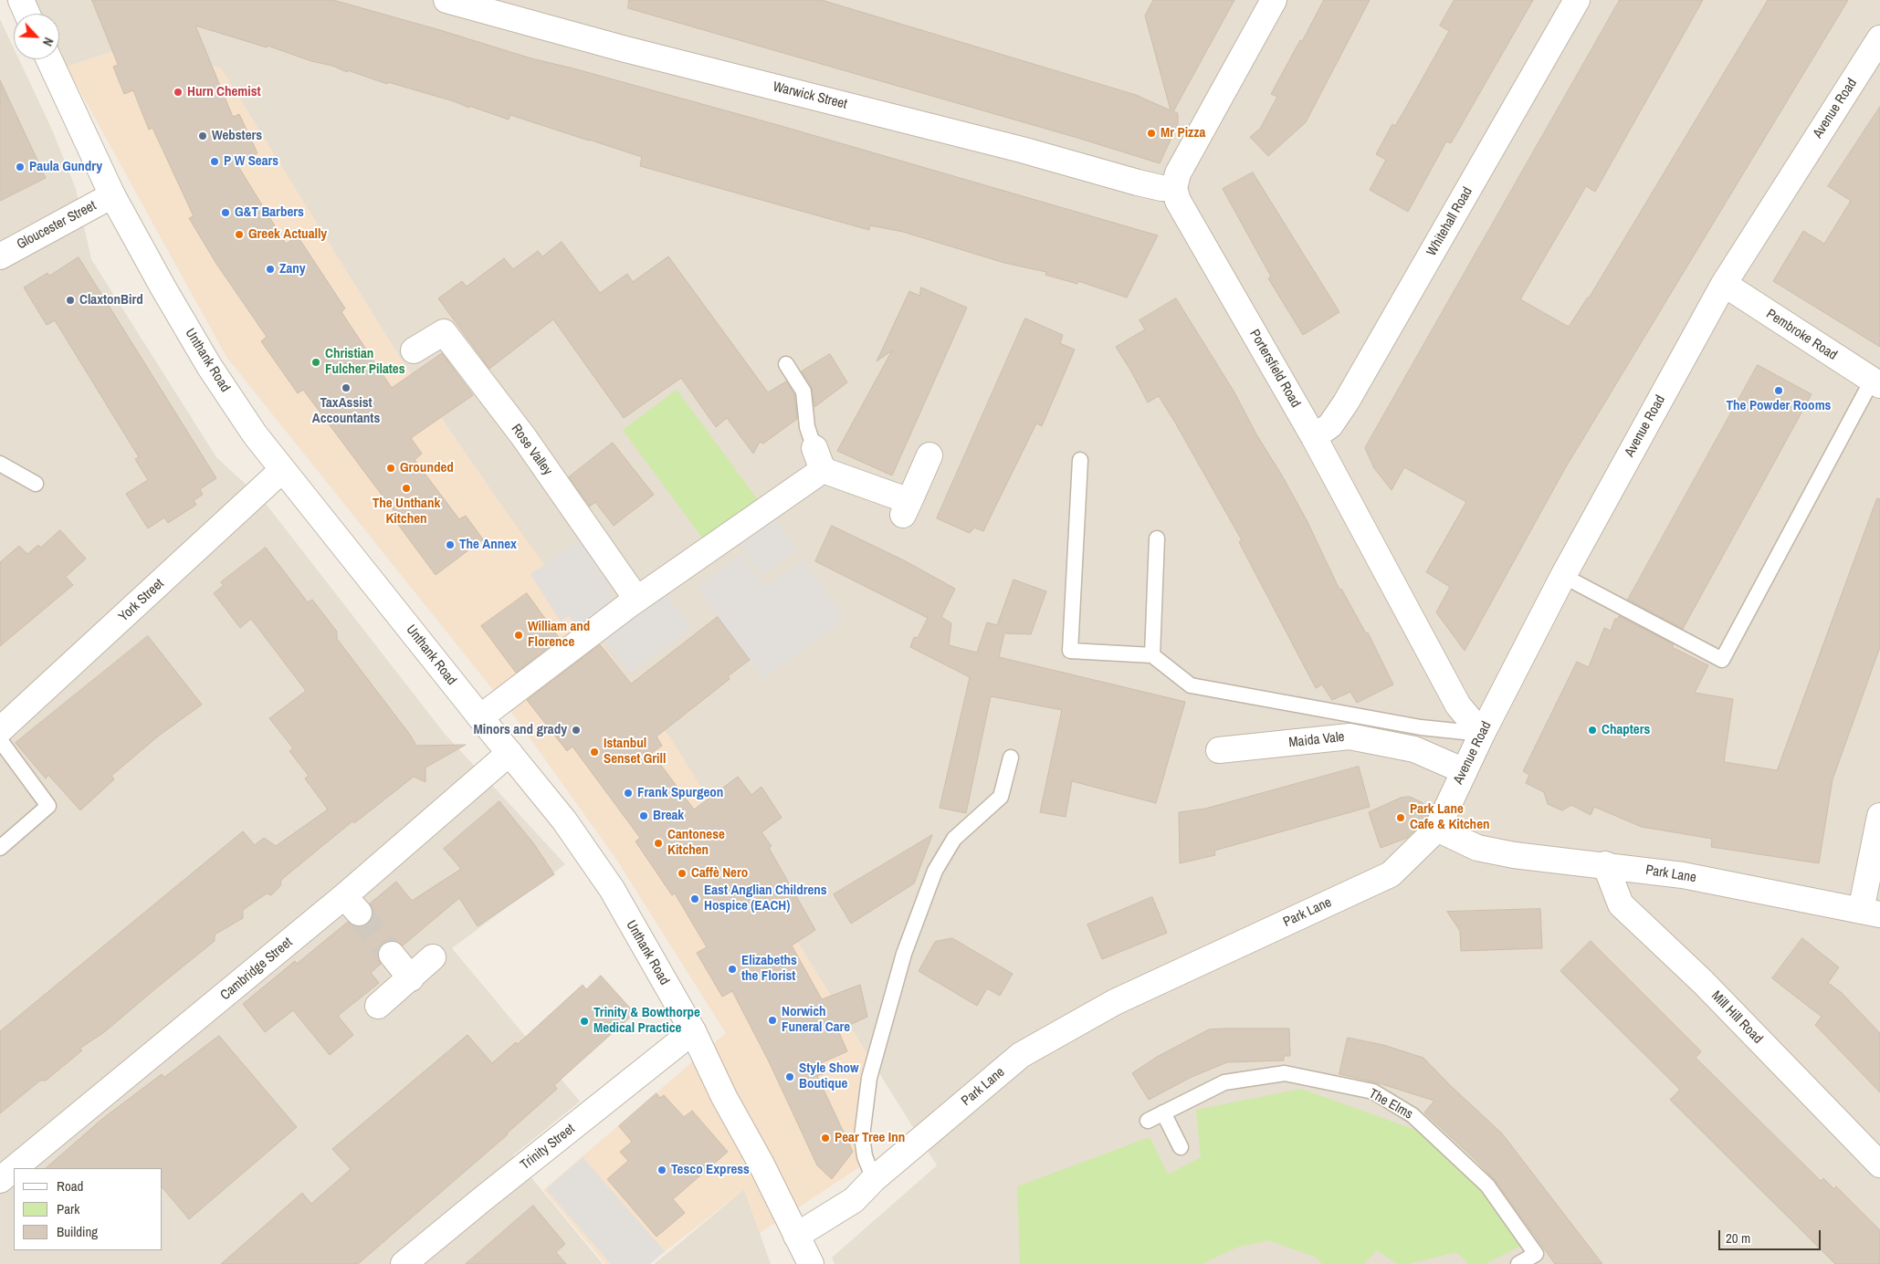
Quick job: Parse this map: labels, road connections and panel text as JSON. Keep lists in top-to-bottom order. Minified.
{"streets":{"street":["Warwick Street","Avenue Road","Whitehall Road","Gloucester Street","Pembroke Road","Unthank Road","Portersfield Road","Rose Valley","York Street","Maida Vale","Park Lane","Cambridge Street","Mill Hill Road","Trinity Street"],"lane":["The Elms"]},"crossings":[["Warwick Street","Portersfield Road"],["Avenue Road","Pembroke Road"],["Avenue Road","Portersfield Road"],["Avenue Road","Maida Vale"],["Avenue Road","Park Lane"],["Whitehall Road","Portersfield Road"],["Gloucester Street","Unthank Road"],["Unthank Road","York Street"],["Unthank Road","Park Lane"],["Unthank Road","Cambridge Street"],["Unthank Road","Trinity Street"],["Park Lane","Mill Hill Road"]],"places":["Hurn Chemist","Mr Pizza","Websters","P W Sears","Paula Gundry","G&T Barbers","Greek Actually","Zany","ClaxtonBird","Christian Fulcher Pilates","TaxAssist Accountants","The Powder Rooms","Grounded","The Unthank Kitchen","The Annex","William and Florence","Minors and grady","Chapters","Istanbul Senset Grill","Frank Spurgeon","Break","Park Lane Cafe & Kitchen","Cantonese Kitchen","Caffè Nero","East Anglian Childrens Hospice (EACH)","Elizabeths the Florist","Norwich Funeral Care","Trinity & Bowthorpe Medical Practice","Style Show Boutique","Pear Tree Inn","Tesco Express"],"legend":["Road","Park","Building"],"scale_bar":"20 m","north":"bottom right"}
